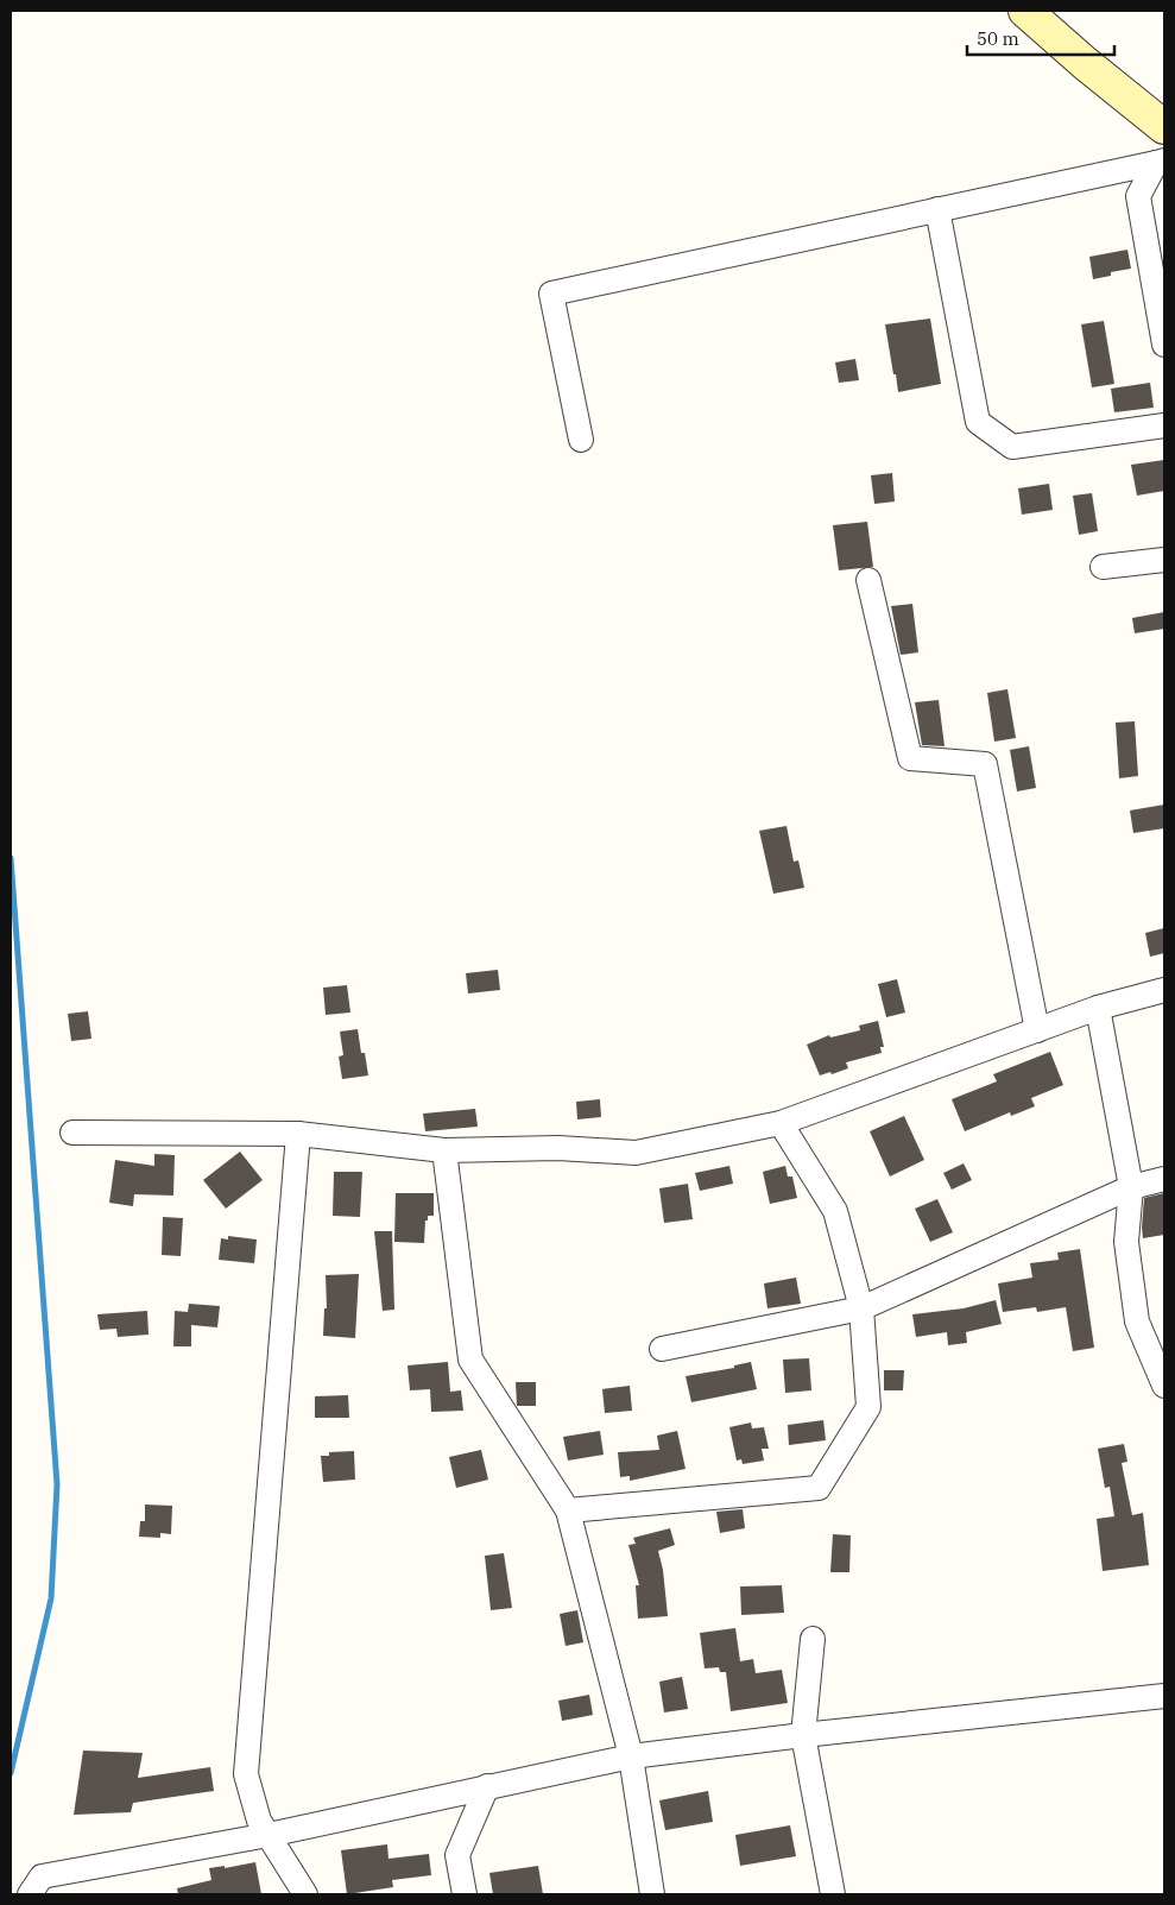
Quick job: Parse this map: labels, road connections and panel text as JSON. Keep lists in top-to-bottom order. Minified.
{"scale_bar":"50 m"}
